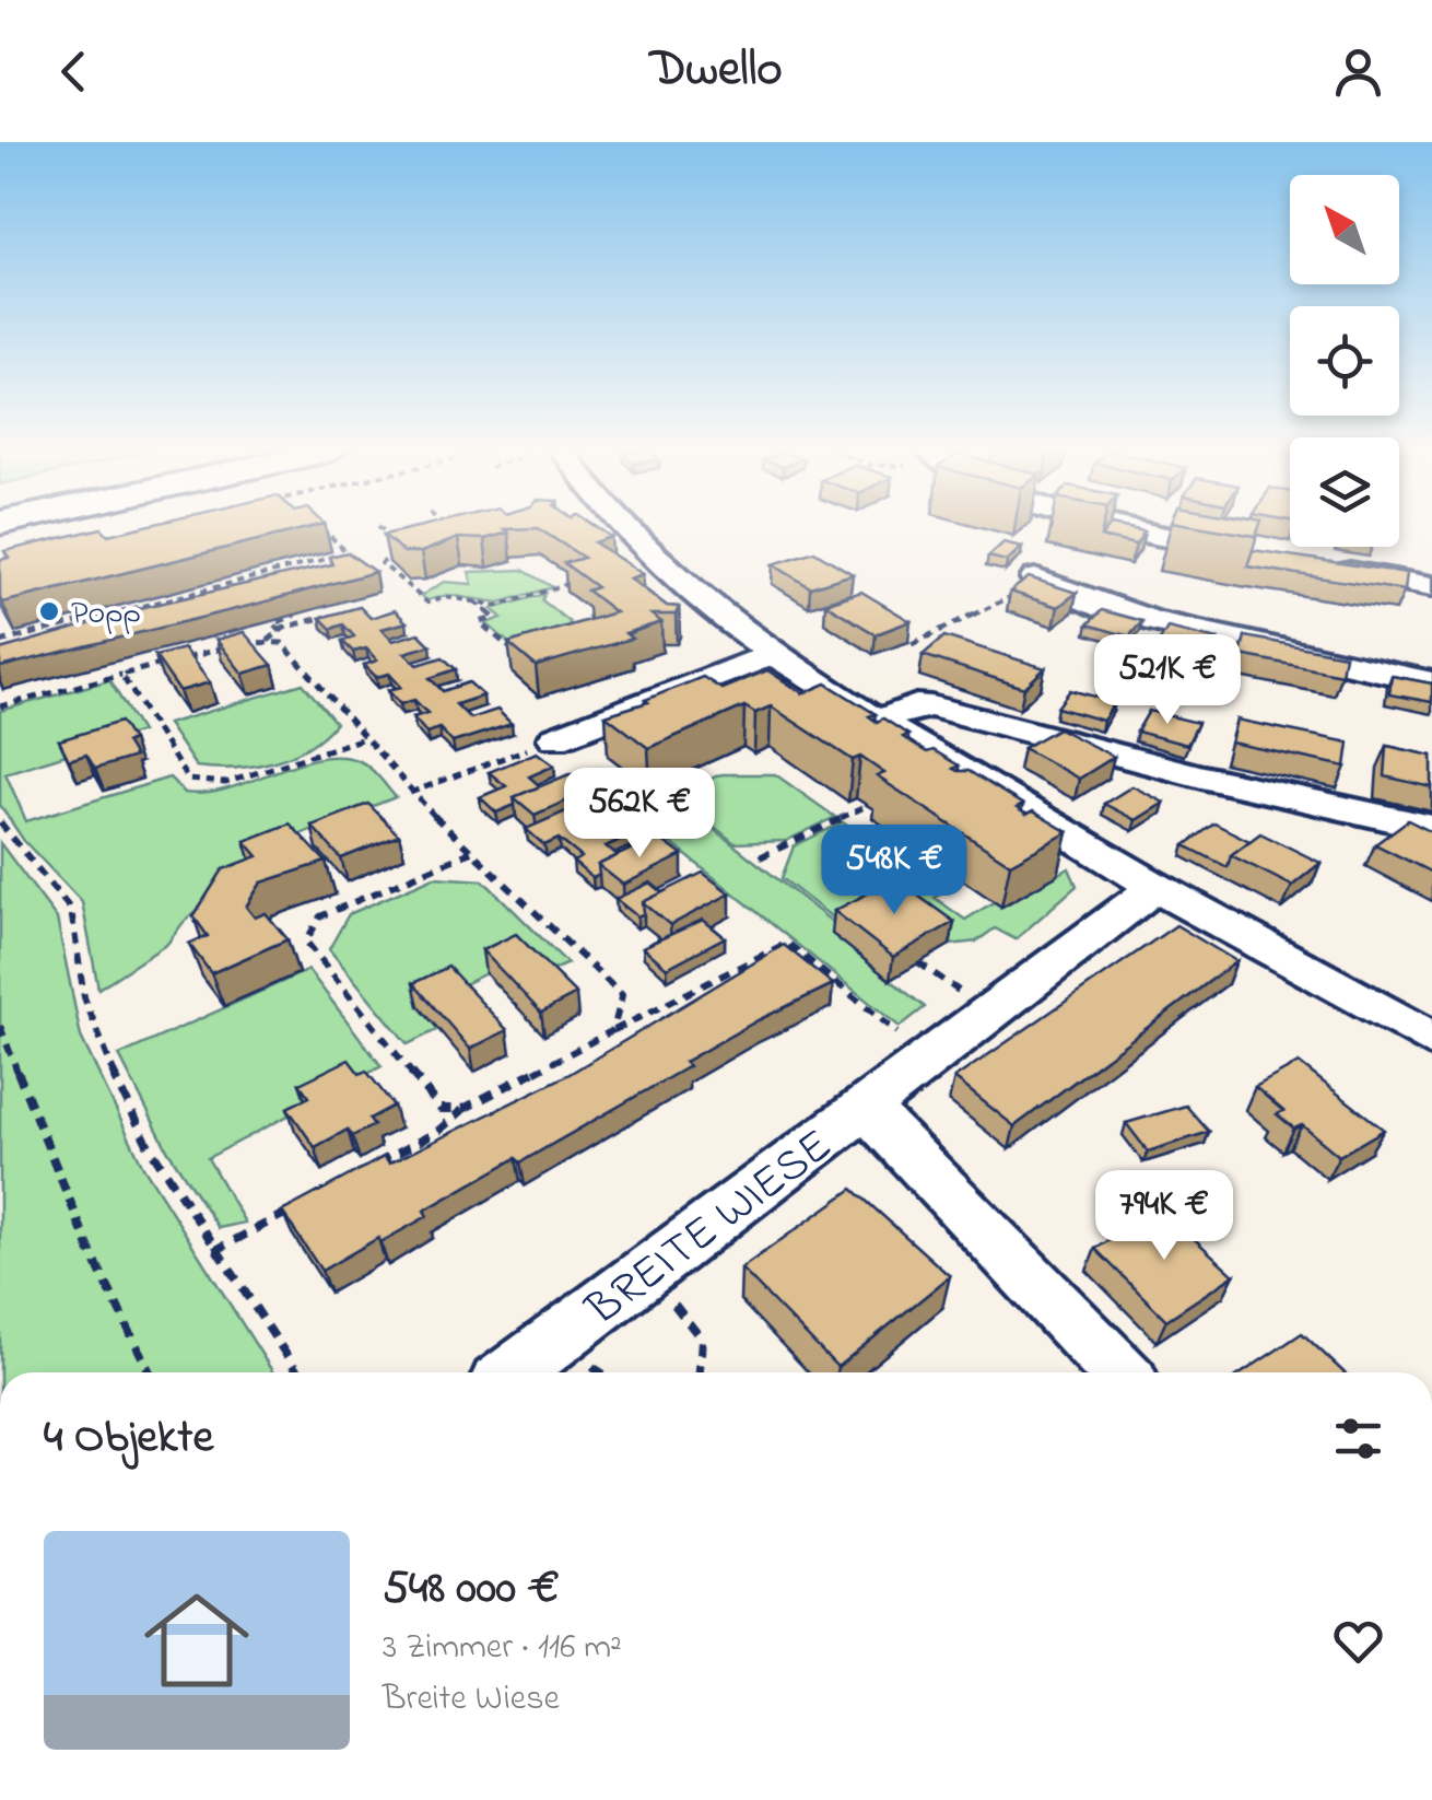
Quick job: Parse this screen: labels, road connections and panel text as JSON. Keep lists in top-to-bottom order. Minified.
{"streets":{"street":["BREITE WIESE"]},"places":["Popp"],"north":"top left","page":{"header":"Dwello","price":["521K €","562K €","548K €","794K €"],"heading":"4 Objekte","list":[{"name":"548 000 €","note":"3 Zimmer · 116 m² · Breite Wiese"}]}}
